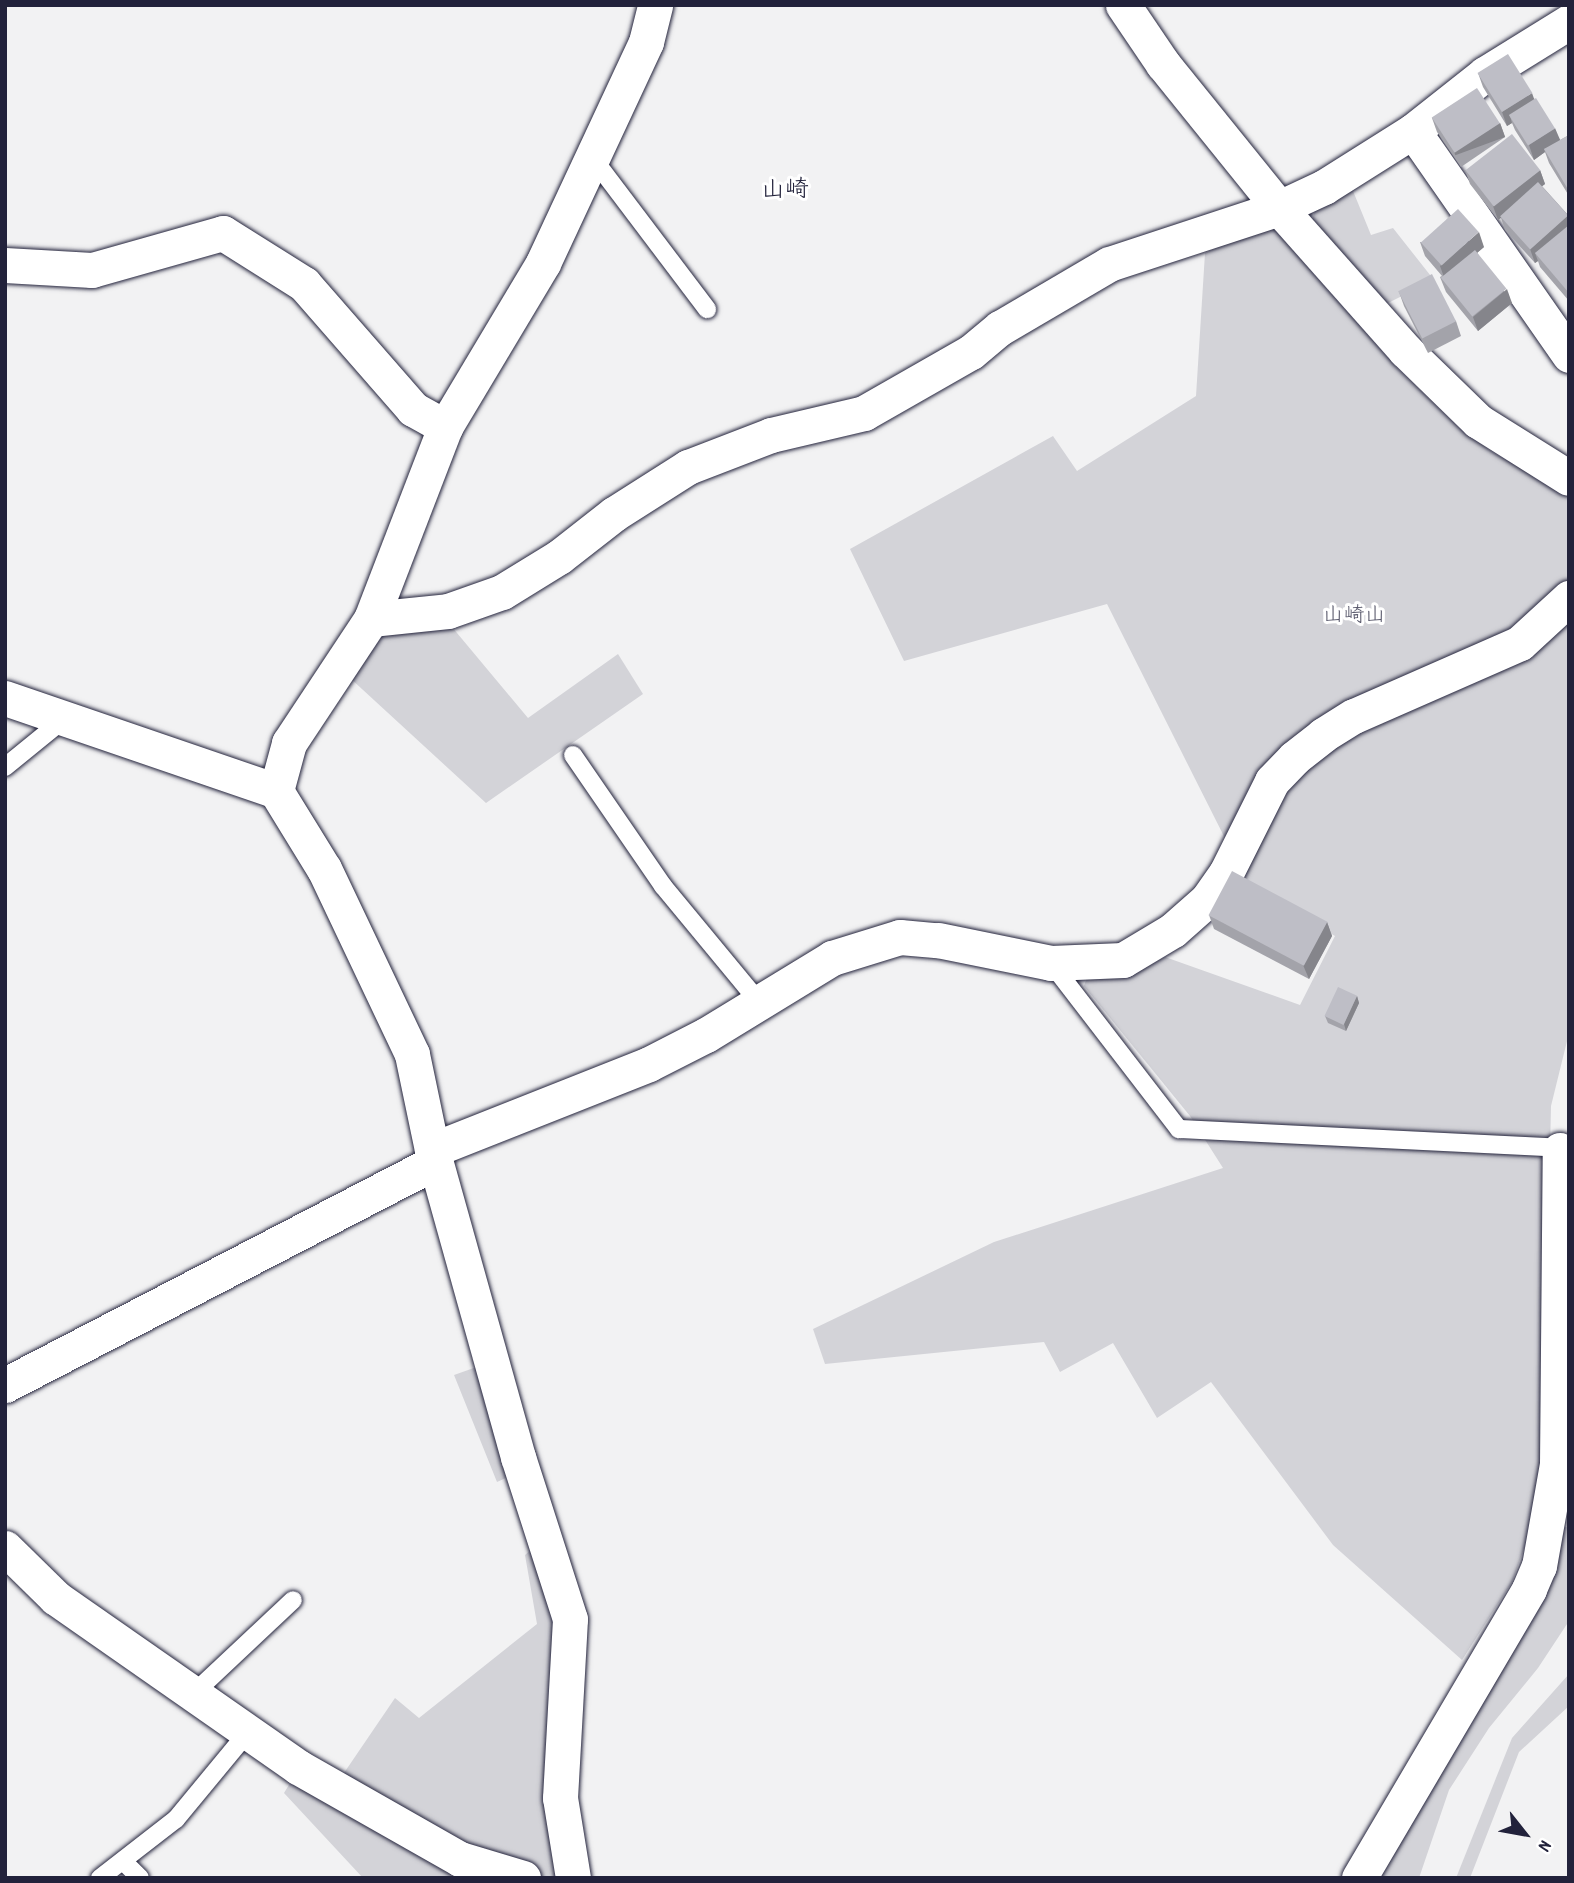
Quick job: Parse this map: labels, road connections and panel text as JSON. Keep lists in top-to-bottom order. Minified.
{"districts":["山崎"],"parks":["山崎山"],"north":"bottom right"}
